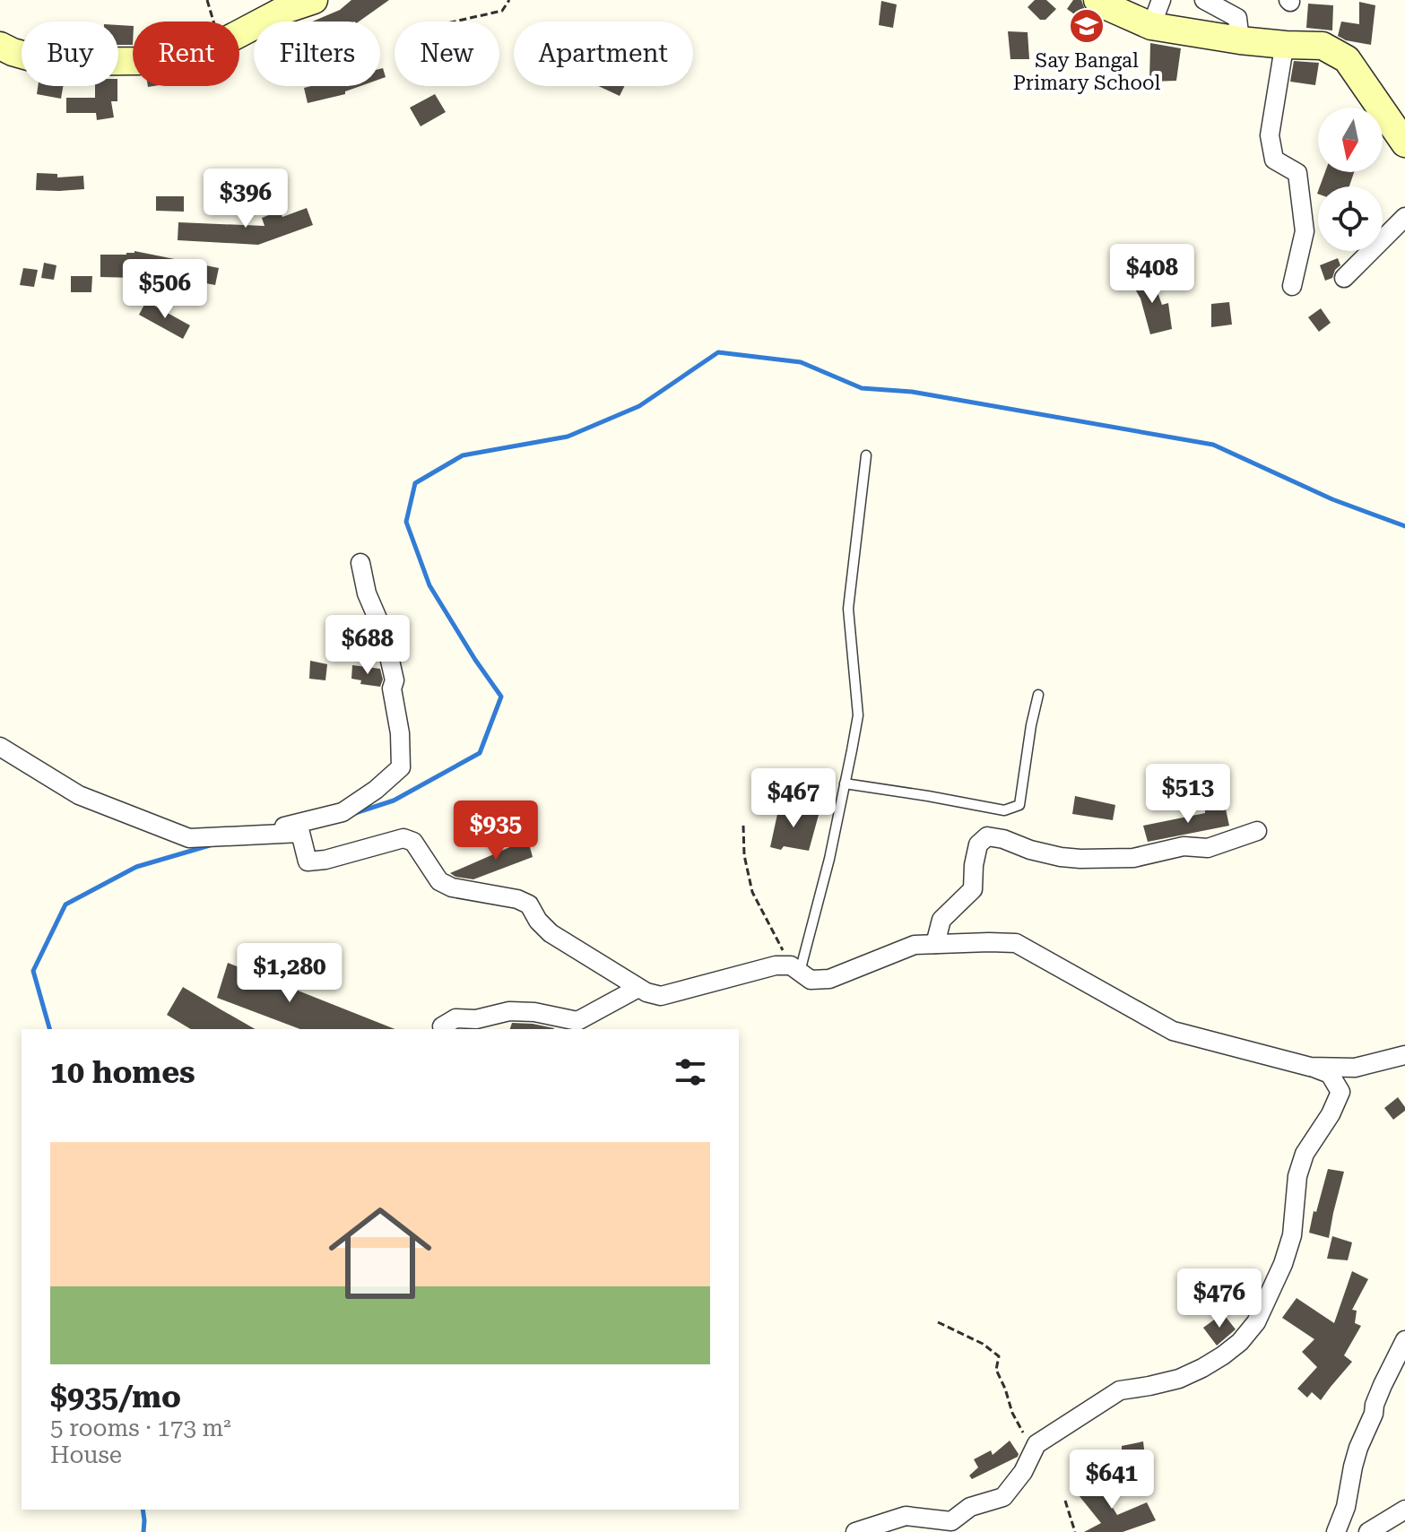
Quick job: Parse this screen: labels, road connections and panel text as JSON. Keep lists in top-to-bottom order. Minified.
{"places":{"school or university":["Say Bangal Primary School"]},"north":"bottom","page":{"chip":["Buy","Rent","Filters","New","Apartment"],"price":["$396","$408","$506","$688","$513","$467","$935","$1,280","$476","$641"],"heading":"10 homes","list":[{"name":"$935/mo","note":"5 rooms · 173 m² · House"}]}}
